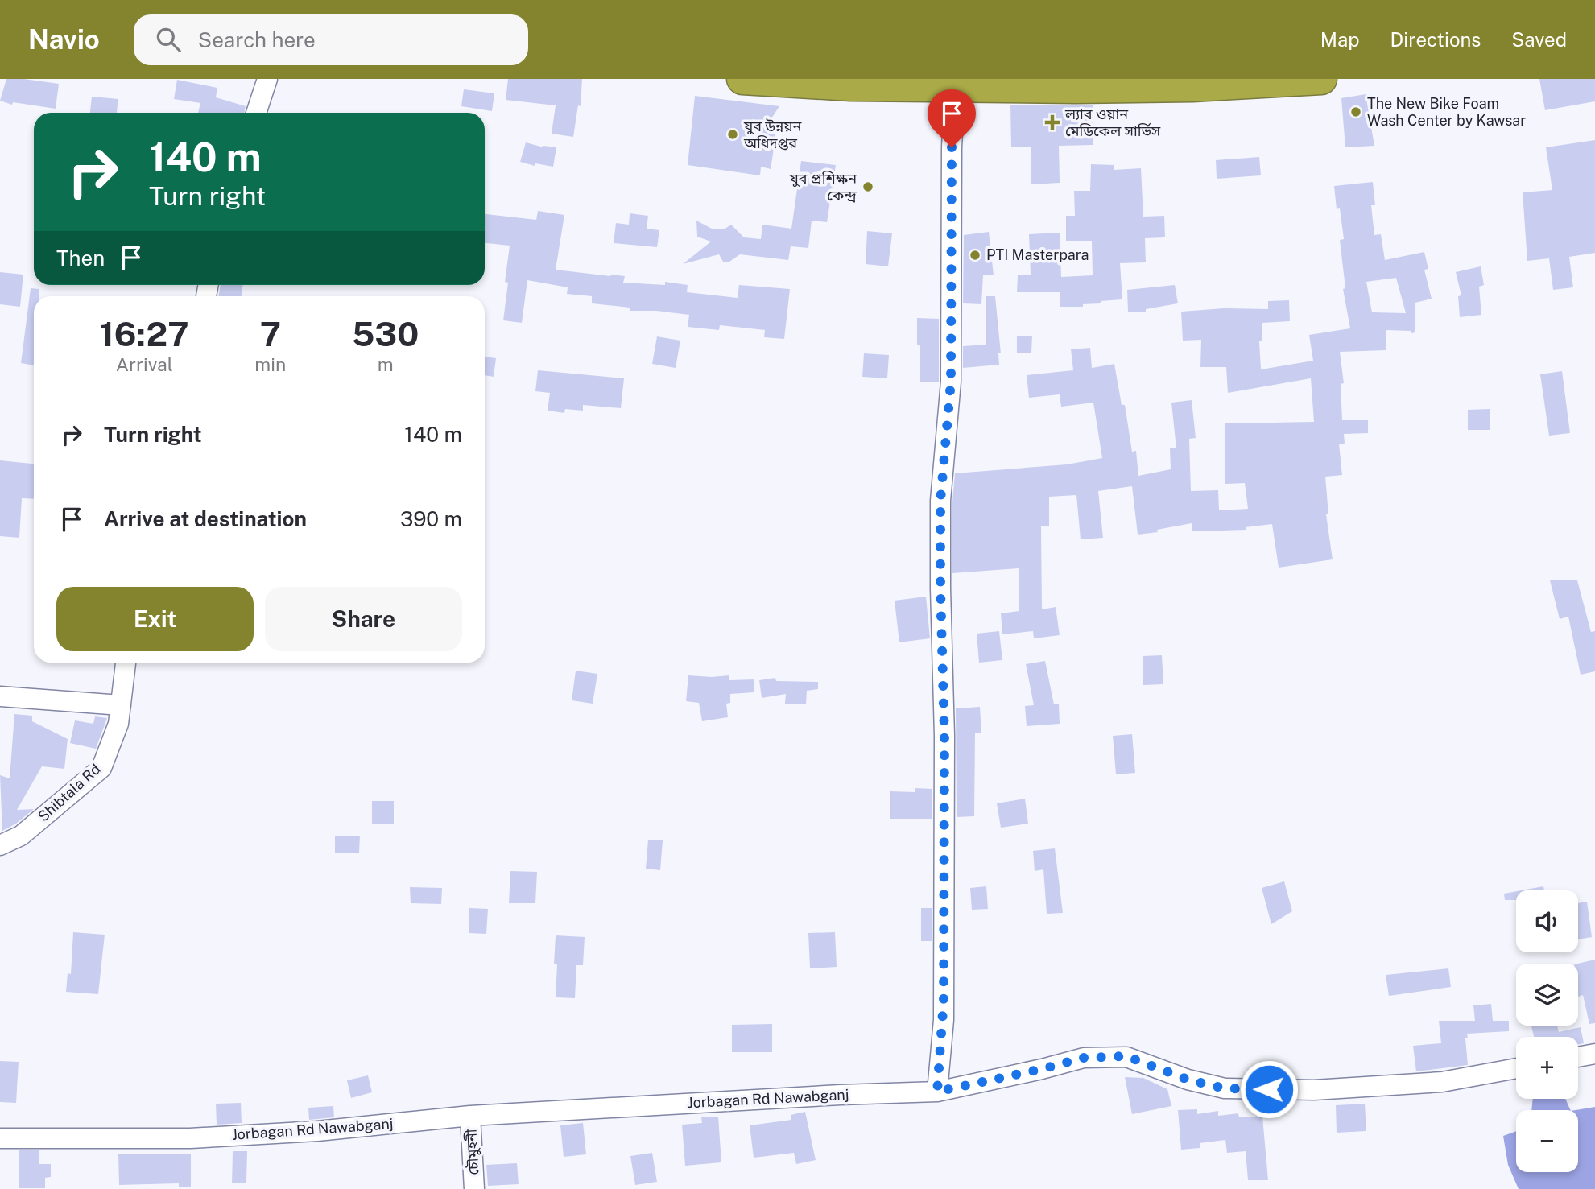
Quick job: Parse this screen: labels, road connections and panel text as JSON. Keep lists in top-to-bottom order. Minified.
{"streets":{"street":["Shibtala Rd","Jorbagan Rd Nawabganj","চৌমুহনী"]},"crossings":[["Jorbagan Rd Nawabganj","চৌমুহনী"]],"places":{"other":["The New Bike Foam Wash Center by Kawsar","যুব উন্নয়ন অধিদপ্তর","যুব প্রশিক্ষন কেন্দ্র","PTI Masterpara"],"health":["ল্যাব ওয়ান মেডিকেল সার্ভিস"]},"page":{"header":"Navio","search":"Search here","nav":["Map","Directions","Saved"],"turn":["140 m","Turn right"],"then":"Then","eta":["16:27","Arrival","7","min","530","m"],"list":[{"name":"Turn right","value":"140 m"},{"name":"Arrive at destination","value":"390 m"}],"buttons":["Exit","Share"],"map_buttons":["+","−"]}}
